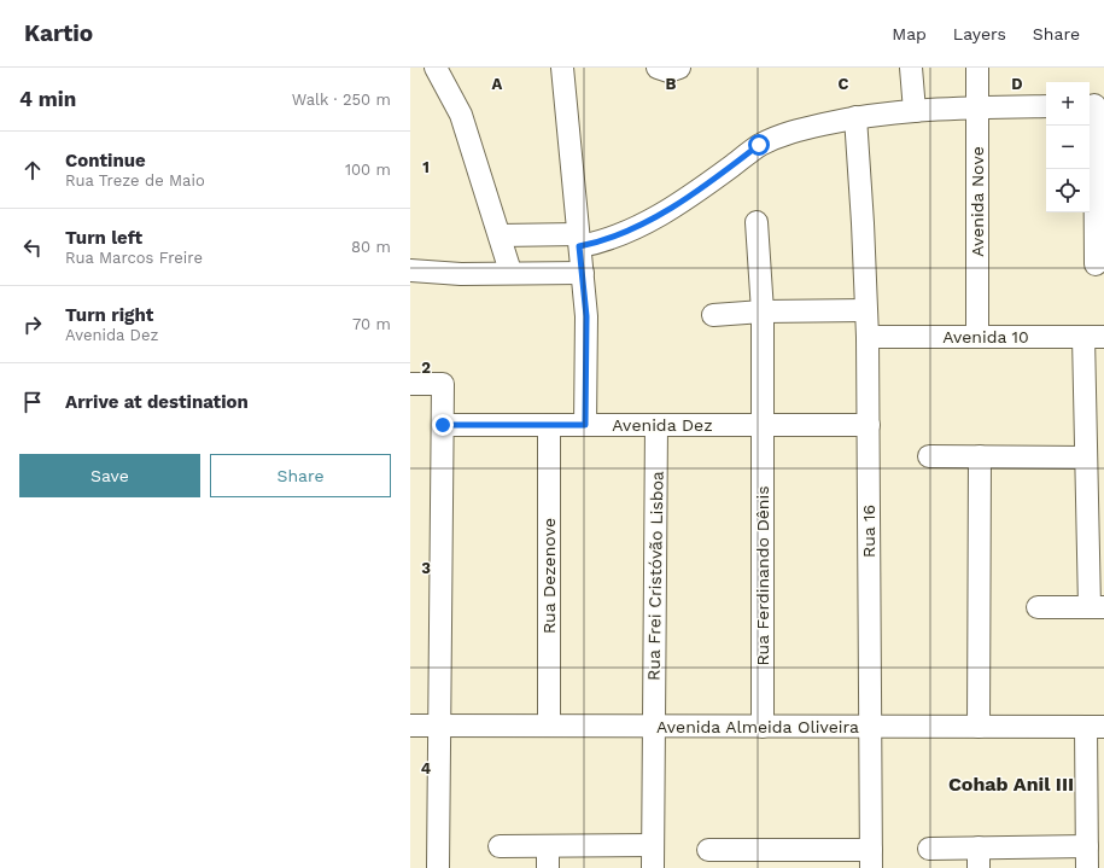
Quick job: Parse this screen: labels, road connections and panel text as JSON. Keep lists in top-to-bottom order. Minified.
{"streets":{"street":["Avenida Nove","Avenida 10","Avenida Dez","Rua 16","Rua Dezenove","Rua Frei Cristóvão Lisboa","Rua Ferdinando Dênis","Avenida Almeida Oliveira"]},"crossings":[["Avenida Nove","Avenida 10"],["Avenida 10","Rua 16"],["Avenida Dez","Rua 16"],["Avenida Dez","Rua Dezenove"],["Avenida Dez","Rua Frei Cristóvão Lisboa"],["Avenida Dez","Rua Ferdinando Dênis"],["Rua 16","Avenida Almeida Oliveira"],["Rua Dezenove","Avenida Almeida Oliveira"],["Rua Frei Cristóvão Lisboa","Avenida Almeida Oliveira"],["Rua Ferdinando Dênis","Avenida Almeida Oliveira"]],"districts":["Cohab Anil III"],"page":{"header":"Kartio","nav":["Map","Layers","Share"],"heading":["4 min","Walk · 250 m"],"map_buttons":["+","−"],"list":[["Continue","Rua Treze de Maio","100 m"],["Turn left","Rua Marcos Freire","80 m"],["Turn right","Avenida Dez","70 m"],"Arrive at destination"],"buttons":["Save","Share"]},"grid":{"columns":["A","B","C","D"],"rows":["1","2","3","4"]}}
